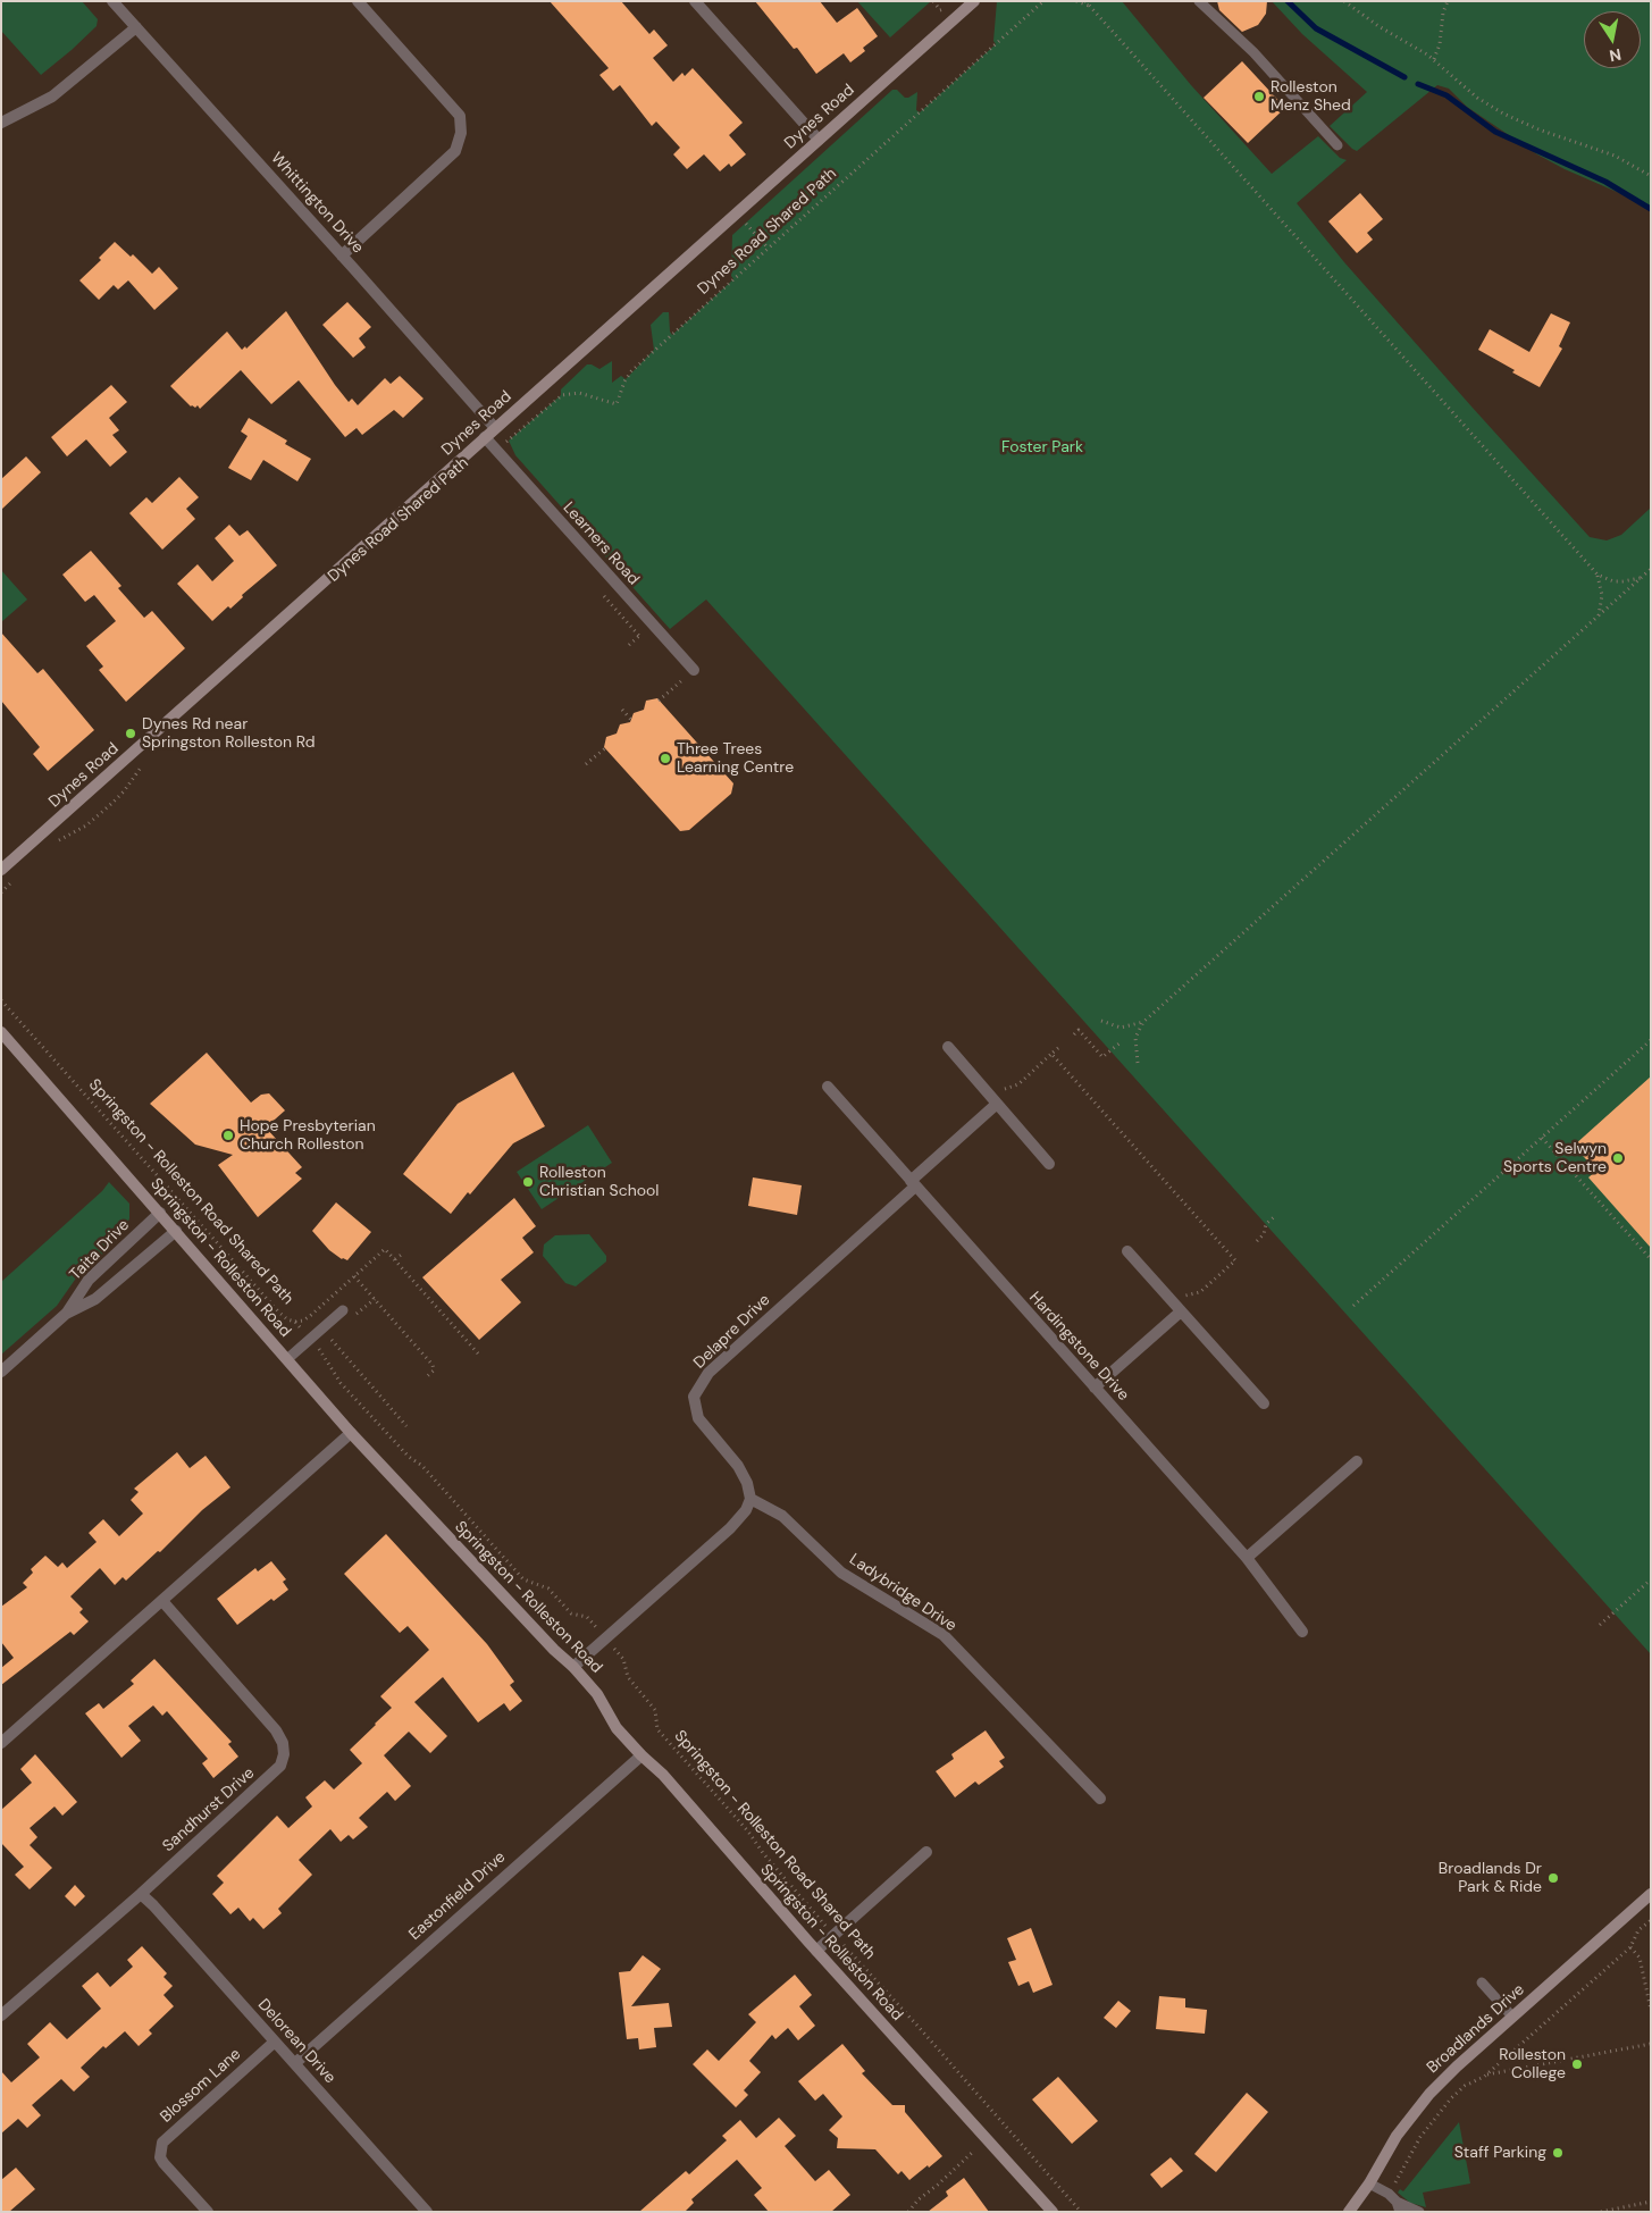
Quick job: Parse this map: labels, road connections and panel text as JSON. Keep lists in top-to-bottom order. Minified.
{"streets":{"main road":["Dynes Road","Springston - Rolleston Road","Broadlands Drive"],"street":["Whittington Drive","Learners Road","Taita Drive","Delapre Drive","Hardingstone Drive","Ladybridge Drive","Sandhurst Drive","Eastonfield Drive","Delorean Drive","Blossom Lane"],"path":["Dynes Road Shared Path","Springston - Rolleston Road Shared Path"]},"crossings":[["Dynes Road","Whittington Drive"],["Dynes Road","Learners Road"],["Dynes Road Shared Path","Learners Road"],["Taita Drive","Springston - Rolleston Road"],["Springston - Rolleston Road","Eastonfield Drive"],["Delapre Drive","Hardingstone Drive"],["Delapre Drive","Ladybridge Drive"],["Sandhurst Drive","Delorean Drive"],["Eastonfield Drive","Delorean Drive"],["Delorean Drive","Blossom Lane"]],"parks":["Foster Park"],"places":["Rolleston Menz Shed","Dynes Rd near Springston Rolleston Rd","Three Trees Learning Centre","Hope Presbyterian Church Rolleston","Selwyn Sports Centre","Rolleston Christian School","Broadlands Dr Park & Ride","Rolleston College","Staff Parking"],"north":"bottom"}
